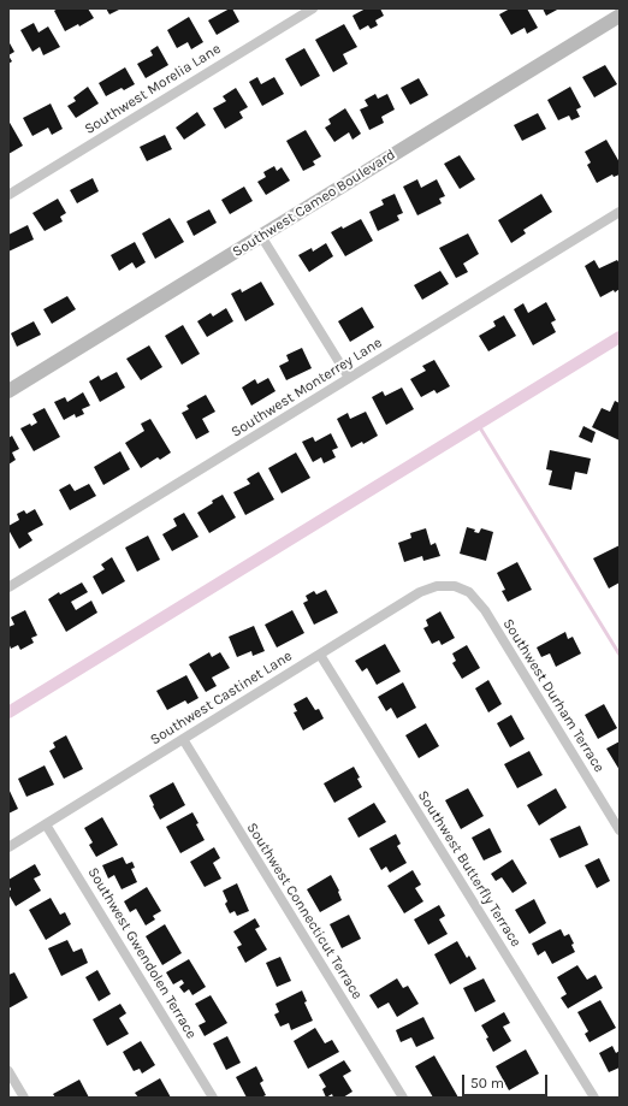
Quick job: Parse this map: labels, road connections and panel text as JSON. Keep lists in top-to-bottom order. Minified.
{"streets":{"street":["Southwest Morelia Lane","Southwest Cameo Boulevard","Southwest Monterrey Lane","Southwest Durham Terrace","Southwest Castinet Lane","Southwest Butterfly Terrace","Southwest Connecticut Terrace","Southwest Gwendolen Terrace"]},"crossings":[["Southwest Durham Terrace","Southwest Castinet Lane"],["Southwest Castinet Lane","Southwest Butterfly Terrace"],["Southwest Castinet Lane","Southwest Connecticut Terrace"],["Southwest Castinet Lane","Southwest Gwendolen Terrace"]],"scale_bar":"50 m"}
